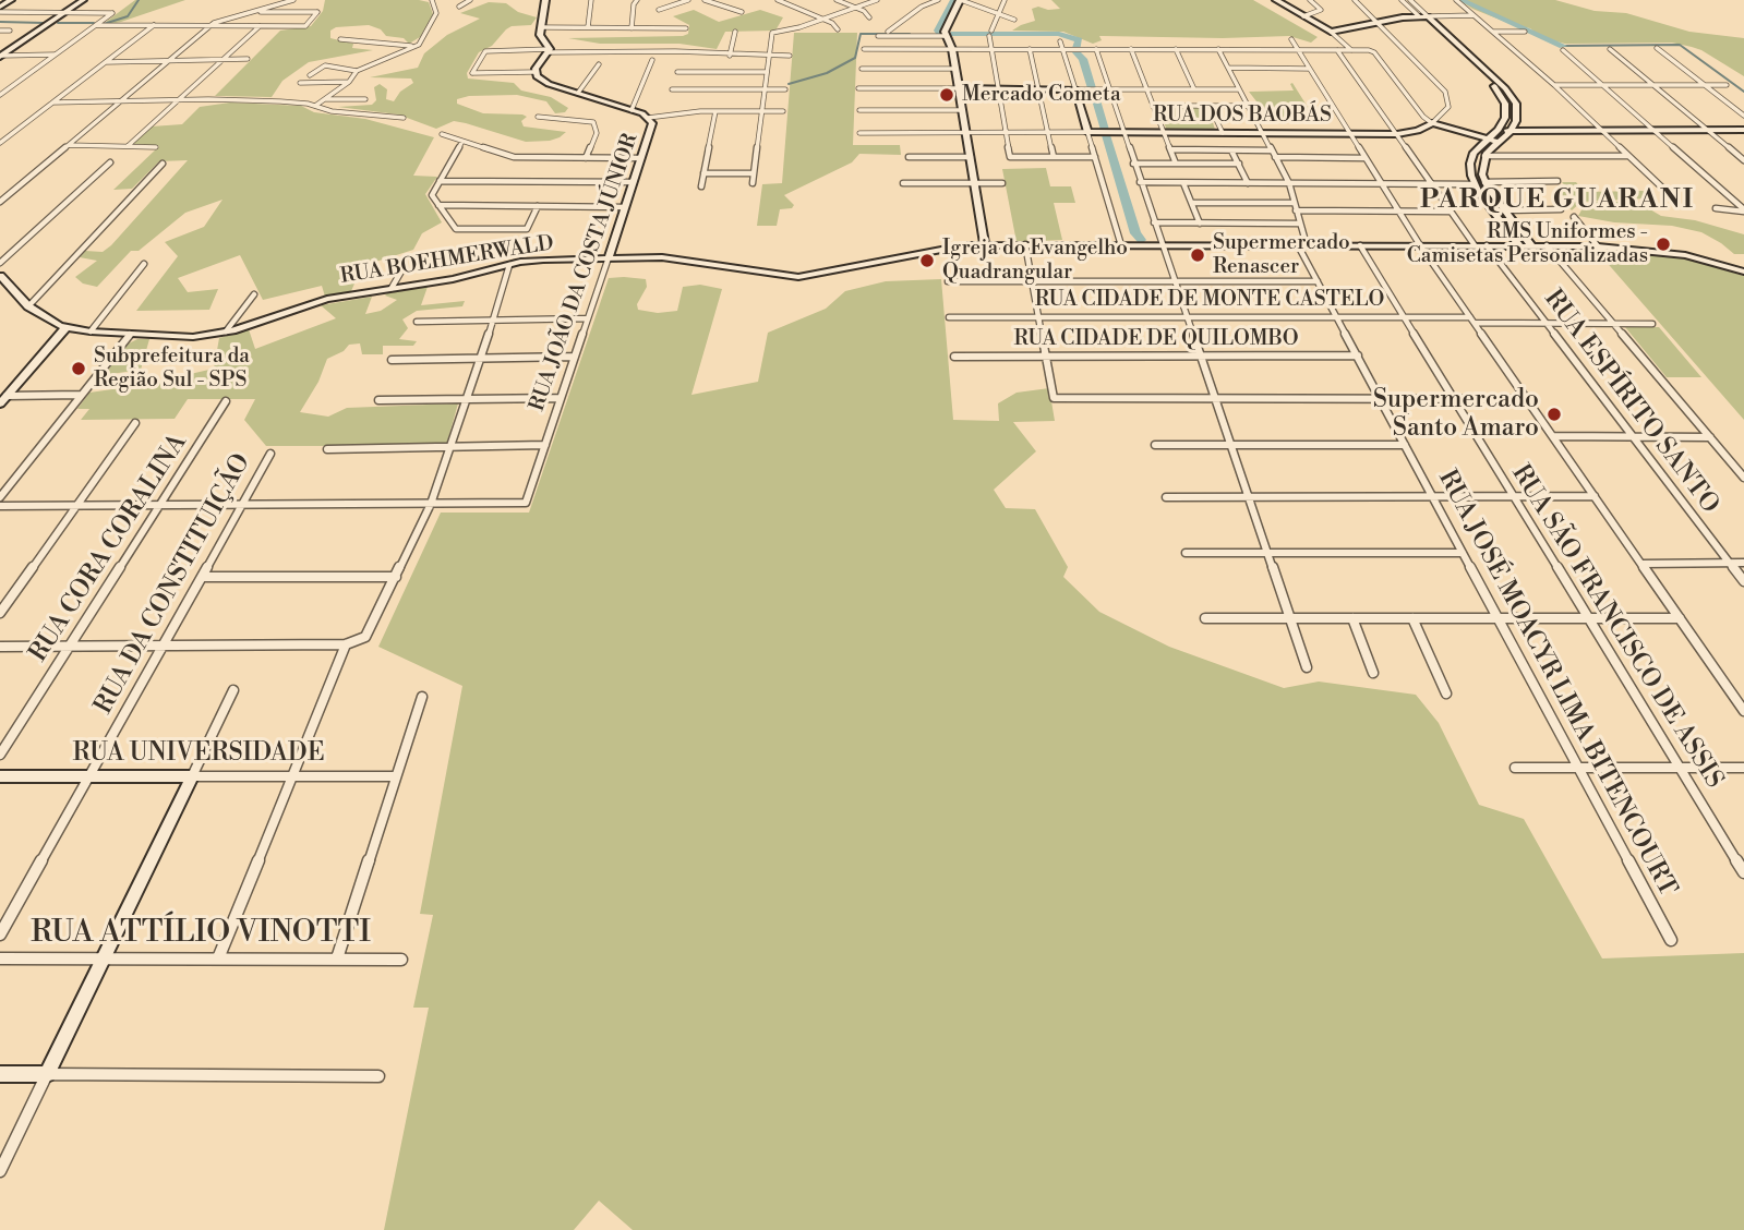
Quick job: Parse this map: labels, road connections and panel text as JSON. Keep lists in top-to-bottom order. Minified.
{"streets":{"street":["RUA DOS BAOBÁS","RUA BOEHMERWALD","RUA JOÃO DA COSTA JÚNIOR","RUA CIDADE DE MONTE CASTELO","RUA CIDADE DE QUILOMBO","RUA ESPÍRITO SANTO","RUA CORA CORALINA","RUA DA CONSTITUIÇÃO","RUA SÃO FRANCISCO DE ASSIS","RUA JOSÉ MOACYR LIMA BITENCOURT","RUA UNIVERSIDADE","RUA ATTÍLIO VINOTTI"]},"crossings":[["RUA DOS BAOBÁS","RUA JOSÉ MOACYR LIMA BITENCOURT"],["RUA BOEHMERWALD","RUA JOÃO DA COSTA JÚNIOR"],["RUA BOEHMERWALD","RUA ESPÍRITO SANTO"],["RUA BOEHMERWALD","RUA SÃO FRANCISCO DE ASSIS"],["RUA BOEHMERWALD","RUA JOSÉ MOACYR LIMA BITENCOURT"],["RUA CIDADE DE MONTE CASTELO","RUA ESPÍRITO SANTO"],["RUA CIDADE DE MONTE CASTELO","RUA SÃO FRANCISCO DE ASSIS"],["RUA CIDADE DE MONTE CASTELO","RUA JOSÉ MOACYR LIMA BITENCOURT"],["RUA CIDADE DE QUILOMBO","RUA JOSÉ MOACYR LIMA BITENCOURT"],["RUA DA CONSTITUIÇÃO","RUA UNIVERSIDADE"]],"districts":["PARQUE GUARANI"],"places":["Mercado Cometa","RMS Uniformes - Camisetas Personalizadas","Supermercado Renascer","Igreja do Evangelho Quadrangular","Subprefeitura da Região Sul - SPS","Supermercado Santo Amaro"]}
